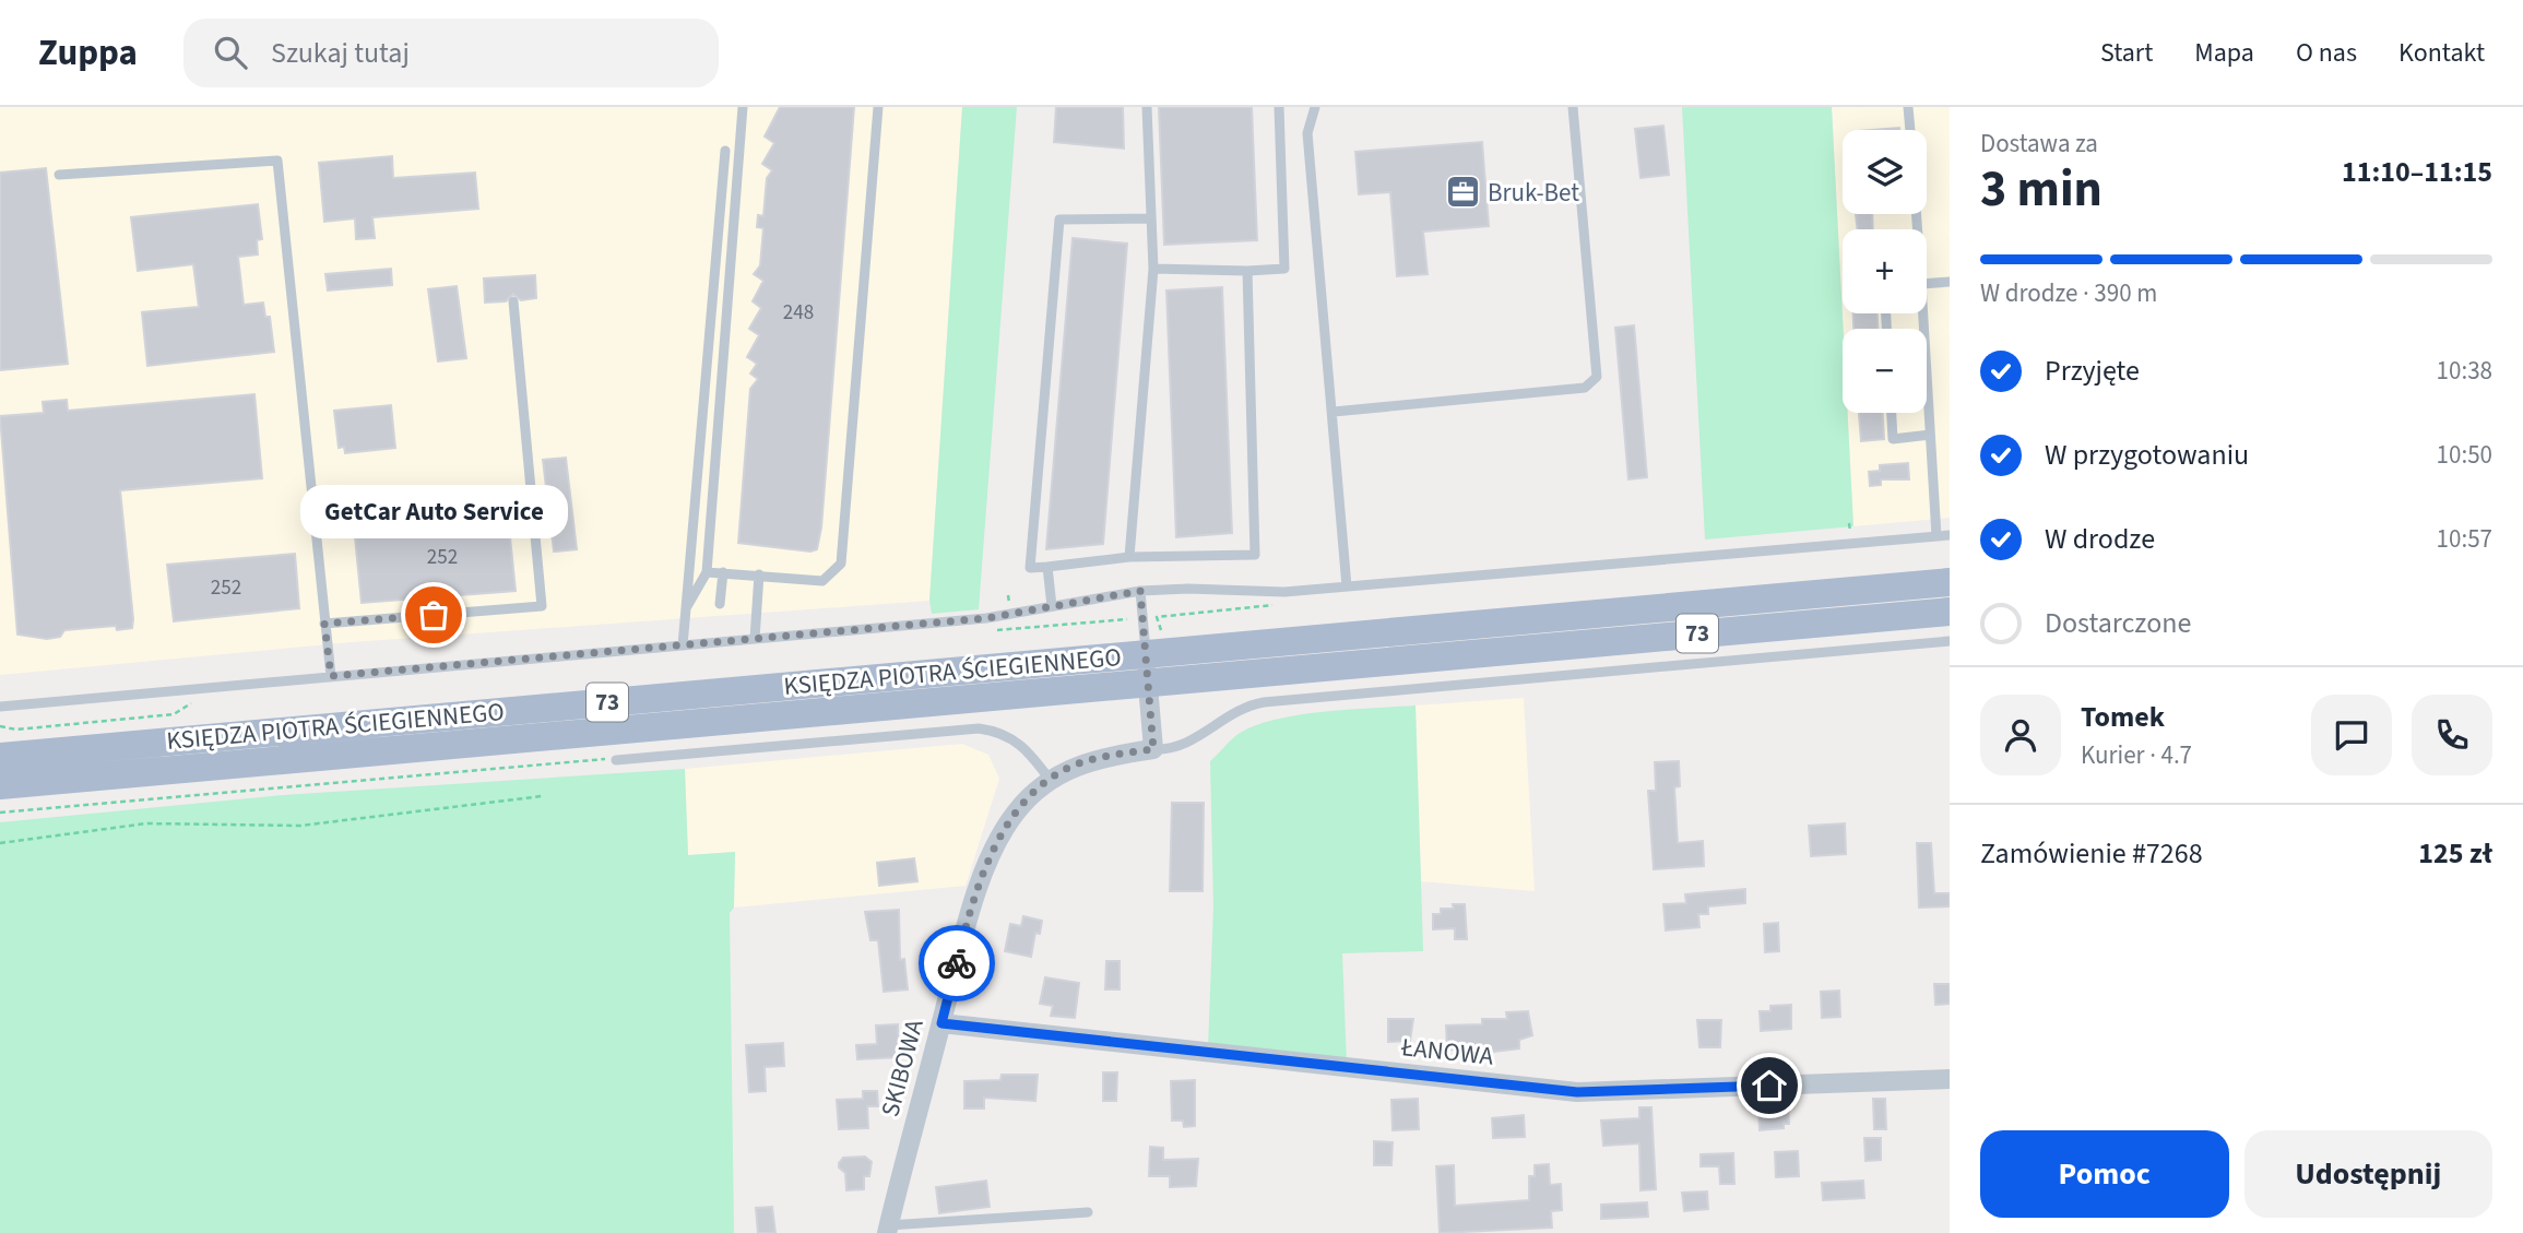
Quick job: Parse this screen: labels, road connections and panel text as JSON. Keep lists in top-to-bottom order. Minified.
{"streets":{"main road":["73","KSIĘDZA PIOTRA ŚCIEGIENNEGO"],"street":["ŁANOWA","SKIBOWA"]},"crossings":[["ŁANOWA","SKIBOWA"]],"places":{"office":["Bruk-Bet"],"other":["GetCar Auto Service"]},"house_numbers":["248","252","252"],"page":{"header":"Zuppa","search":"Szukaj tutaj","nav":["Start","Mapa","O nas","Kontakt"],"heading":["3 min","Dostawa za","11:10–11:15"],"panel":["Tomek","Kurier · 4.7","Zamówienie #7268","125 zł"],"map_buttons":["+","−"],"bar":"W drodze · 390 m","list":[["Przyjęte","10:38"],["W przygotowaniu","10:50"],["W drodze","10:57"],"Dostarczone"],"bubble":"GetCar Auto Service","buttons":["Pomoc","Udostępnij"]}}
